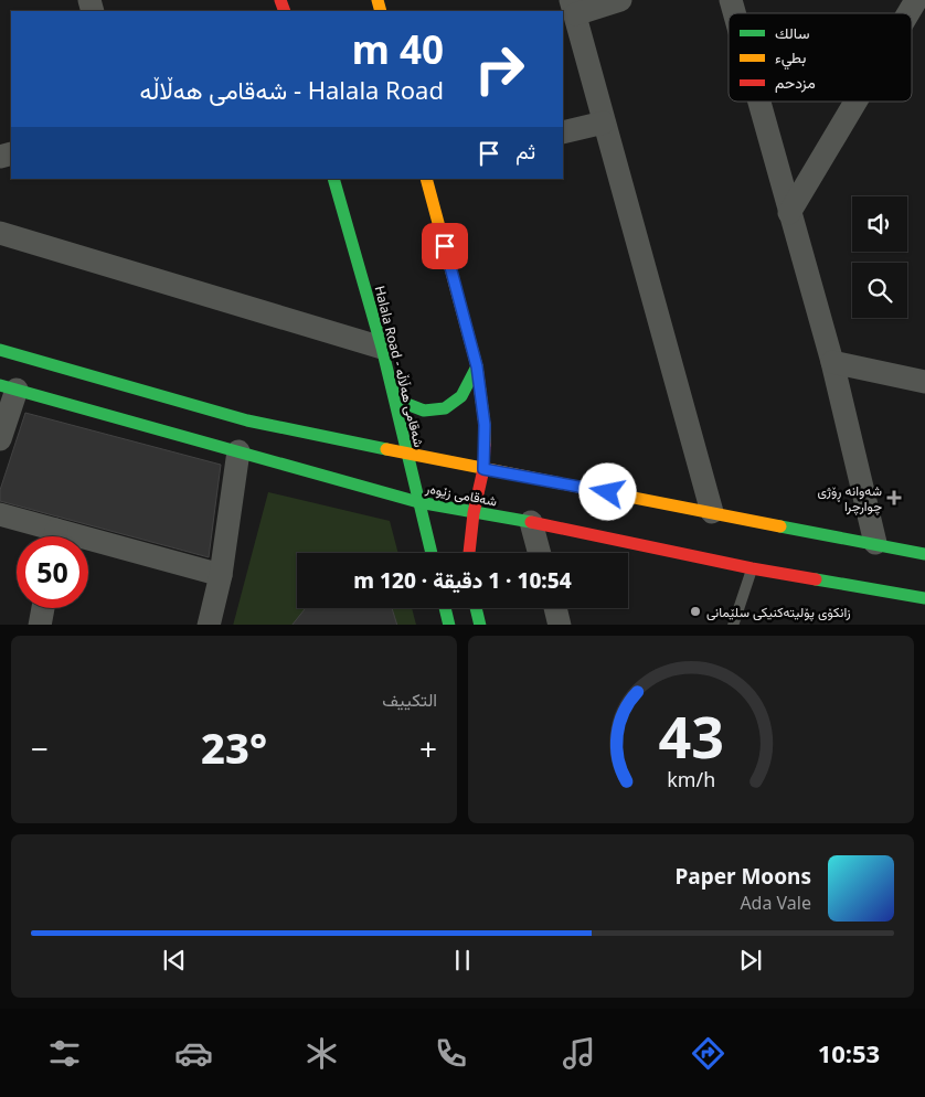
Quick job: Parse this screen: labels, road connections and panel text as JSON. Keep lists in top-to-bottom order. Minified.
{"streets":{"main road":["Halala Road - شەقامی هەڵاڵە","شەقامی زێوەر"]},"crossings":[["Halala Road - شەقامی هەڵاڵە","شەقامی زێوەر"]],"places":{"health":["شەوانە ڕۆژی چوارچرا"],"other":["زانکۆی پۆلیتەکنیکی سلێمانی"]},"legend":["سالك","بطيء","مزدحم"],"page":{"turn":["40 m","Halala Road - شەقامی هەڵاڵە"],"then":"ثم","limit":"50","trip":"10:54 · 1 دقيقة · 120 m","tile":"التكييف","heat":["−","23°","+"],"song":["Paper Moons","Ada Vale"],"tabs":"10:53","gauge":["43","km/h"]}}
